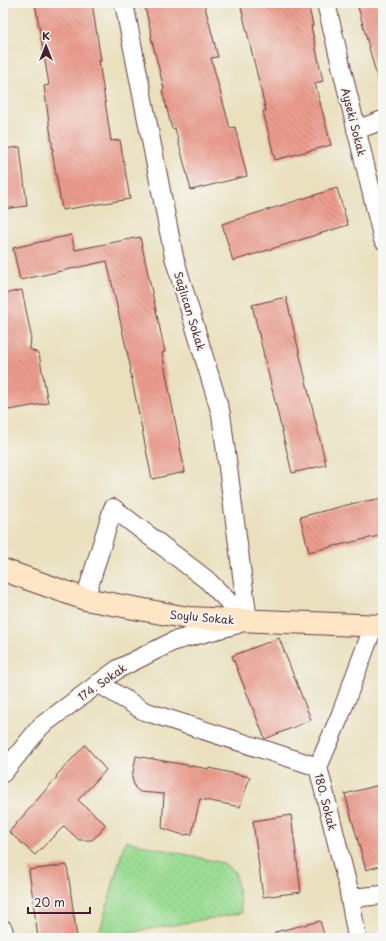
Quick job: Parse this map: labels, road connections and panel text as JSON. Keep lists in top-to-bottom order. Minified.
{"streets":{"street":["Ayseki Sokak","Sağlıcan Sokak","Soylu Sokak","174. Sokak","180. Sokak"]},"crossings":[["Sağlıcan Sokak","Soylu Sokak"],["Sağlıcan Sokak","174. Sokak"],["Soylu Sokak","174. Sokak"],["Soylu Sokak","180. Sokak"]],"scale_bar":"20 m","north":"top"}
